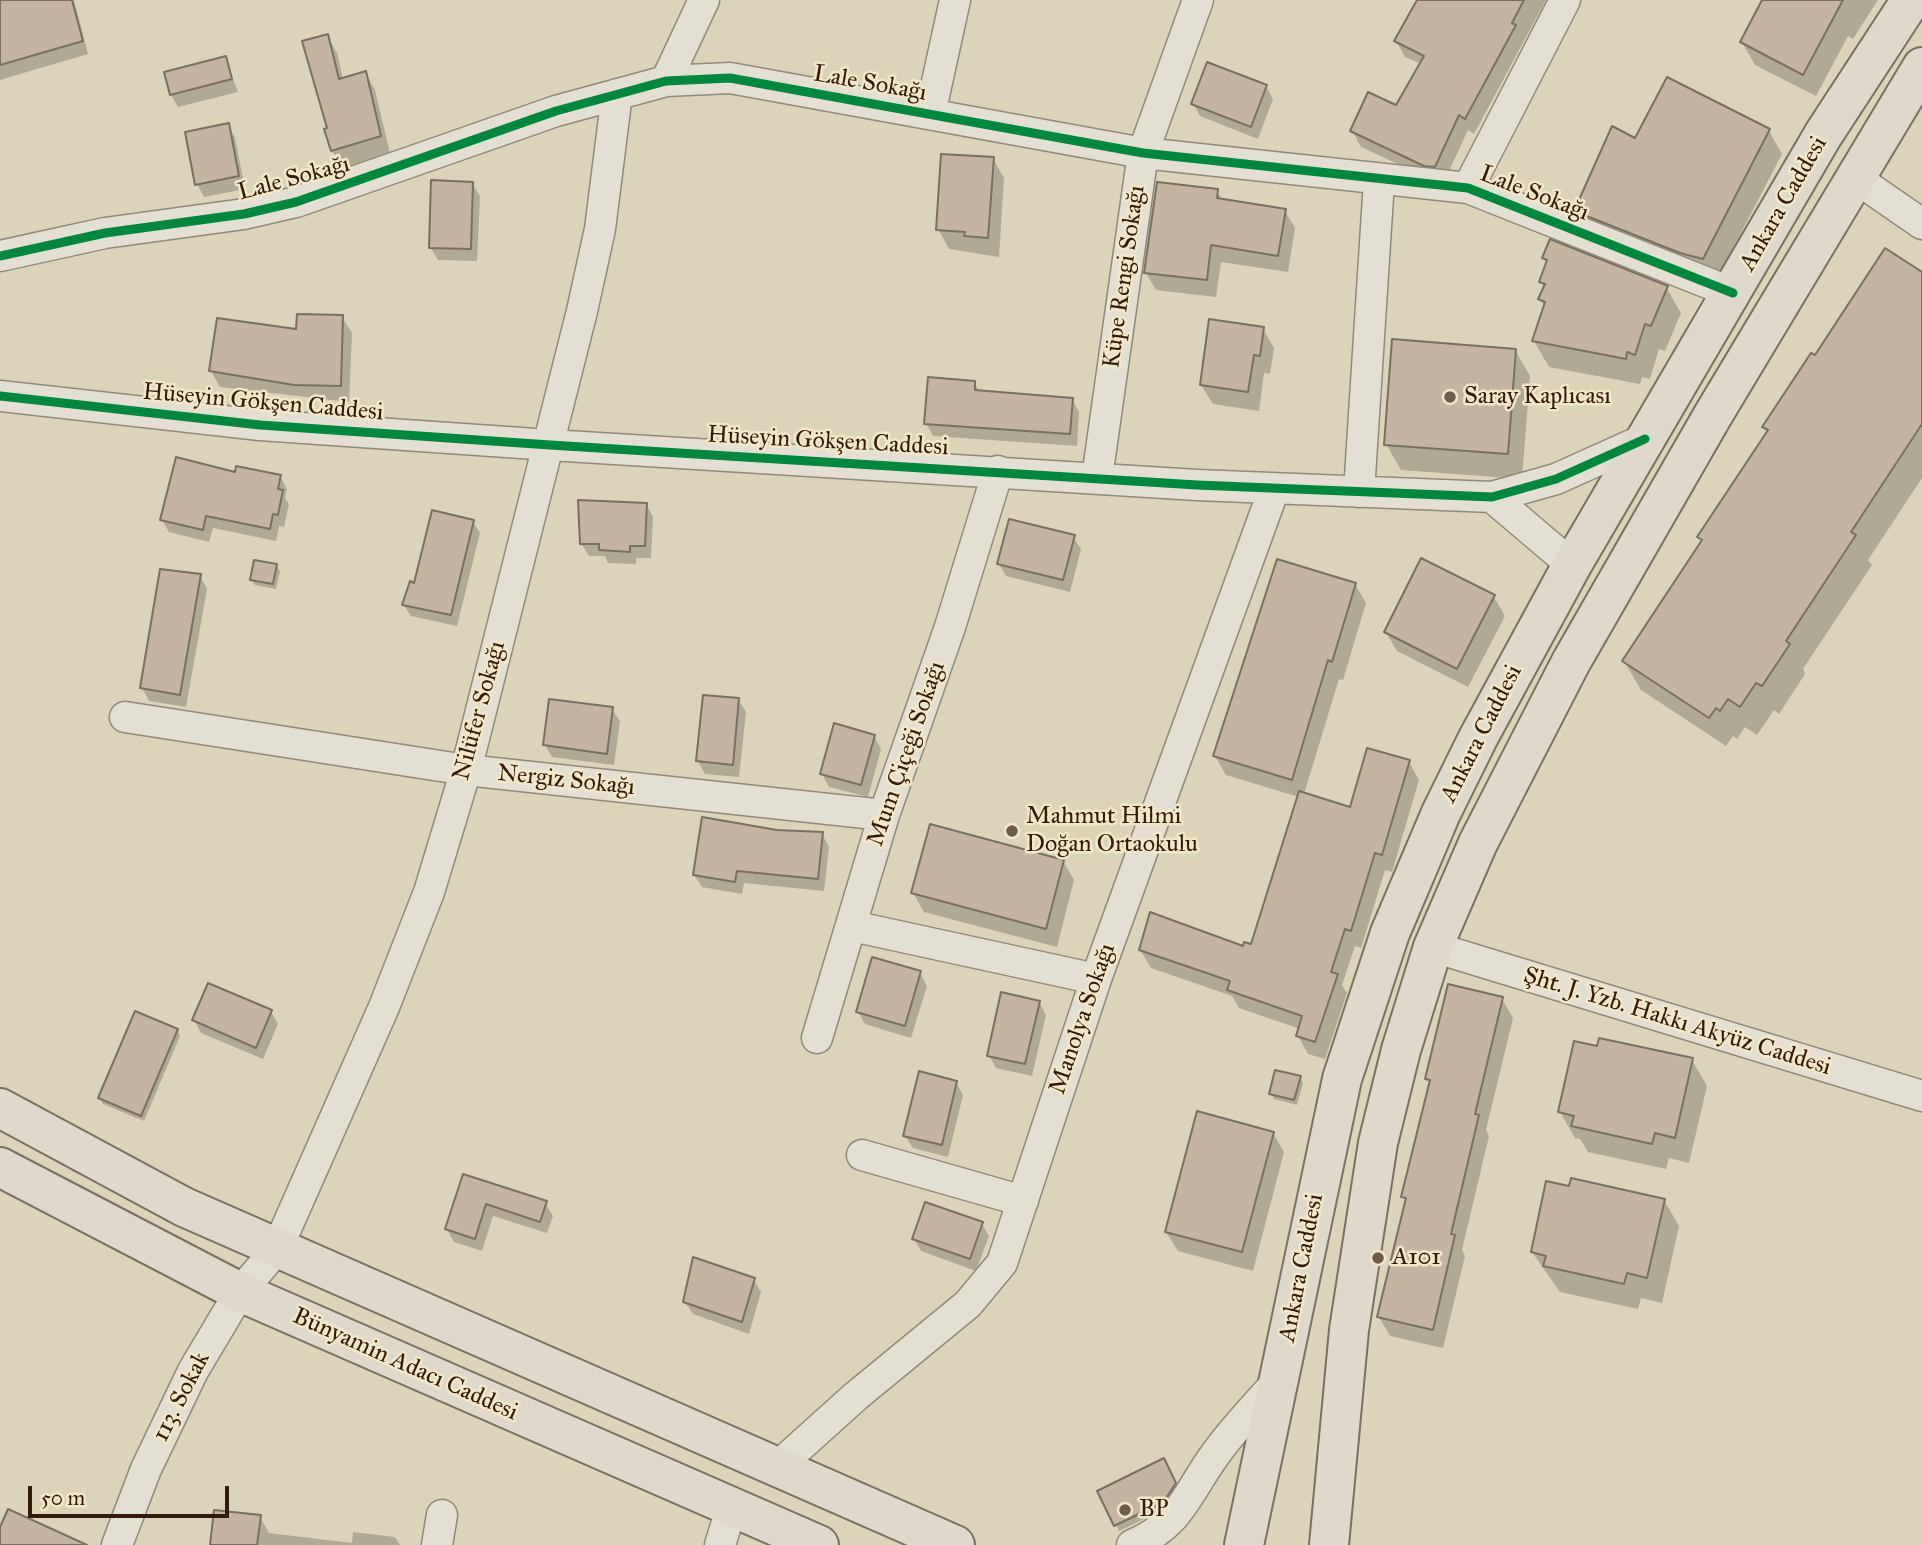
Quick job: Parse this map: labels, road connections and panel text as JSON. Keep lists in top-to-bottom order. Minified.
{"streets":{"main road":["Ankara Caddesi","Bünyamin Adacı Caddesi"],"street":["Lale Sokağı","Küpe Rengi Sokağı","Hüseyin Gökşen Caddesi","Nilüfer Sokağı","Mum Çiçeği Sokağı","Nergiz Sokağı","Manolya Sokağı","Şht. J. Yzb. Hakkı Akyüz Caddesi","113. Sokak"]},"crossings":[["Lale Sokağı","Ankara Caddesi"],["Lale Sokağı","Küpe Rengi Sokağı"],["Lale Sokağı","Nilüfer Sokağı"],["Ankara Caddesi","Hüseyin Gökşen Caddesi"],["Ankara Caddesi","Şht. J. Yzb. Hakkı Akyüz Caddesi"],["Küpe Rengi Sokağı","Hüseyin Gökşen Caddesi"],["Hüseyin Gökşen Caddesi","Nilüfer Sokağı"],["Hüseyin Gökşen Caddesi","Mum Çiçeği Sokağı"],["Hüseyin Gökşen Caddesi","Manolya Sokağı"],["Nilüfer Sokağı","Nergiz Sokağı"],["Nilüfer Sokağı","Bünyamin Adacı Caddesi"],["Nilüfer Sokağı","113. Sokak"],["Mum Çiçeği Sokağı","Nergiz Sokağı"],["Bünyamin Adacı Caddesi","113. Sokak"]],"places":["Saray Kaplıcası","Mahmut Hilmi Doğan Ortaokulu","A101","BP"],"scale_bar":"50 m"}
